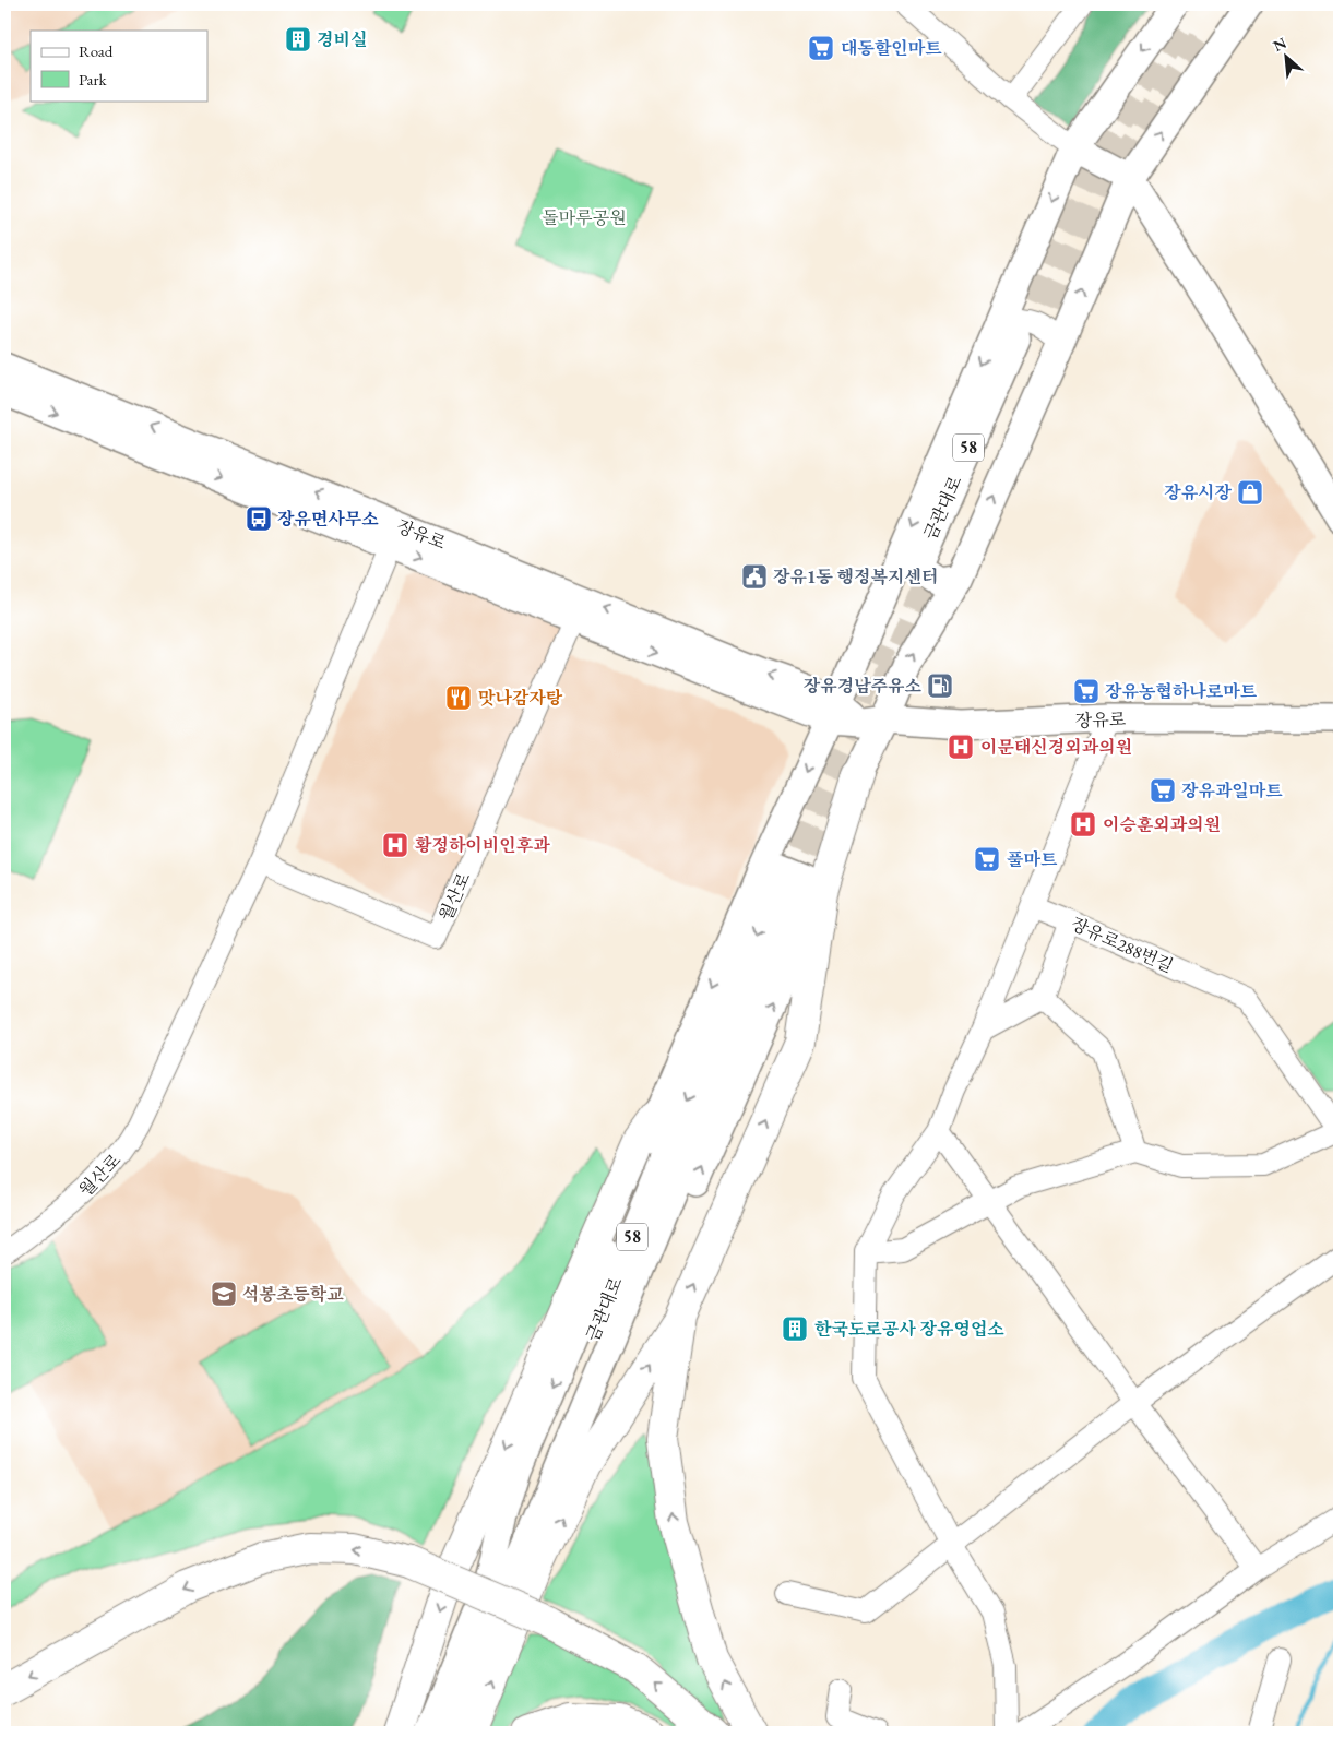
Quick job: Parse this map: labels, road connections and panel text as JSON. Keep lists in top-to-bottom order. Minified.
{"streets":{"main road":["58","금관대로","장유로"],"street":["월산로","장유로288번길"]},"crossings":[["장유로","월산로"]],"parks":["돌마루공원"],"places":{"building":["경비실","한국도로공사 장유영업소"],"supermarket":["대동할인마트","장유농협하나로마트","장유과일마트","풀마트"],"shop":["장유시장"],"bus stop":["장유면사무소"],"public building":["장유1동 행정복지센터"],"fuel station":["장유경남주유소"],"restaurant":["맛나감자탕"],"hospital":["이문태신경외과의원","이승훈외과의원","황정하이비인후과"],"school or university":["석봉초등학교"]},"legend":["Road","Park"],"north":"top left"}
